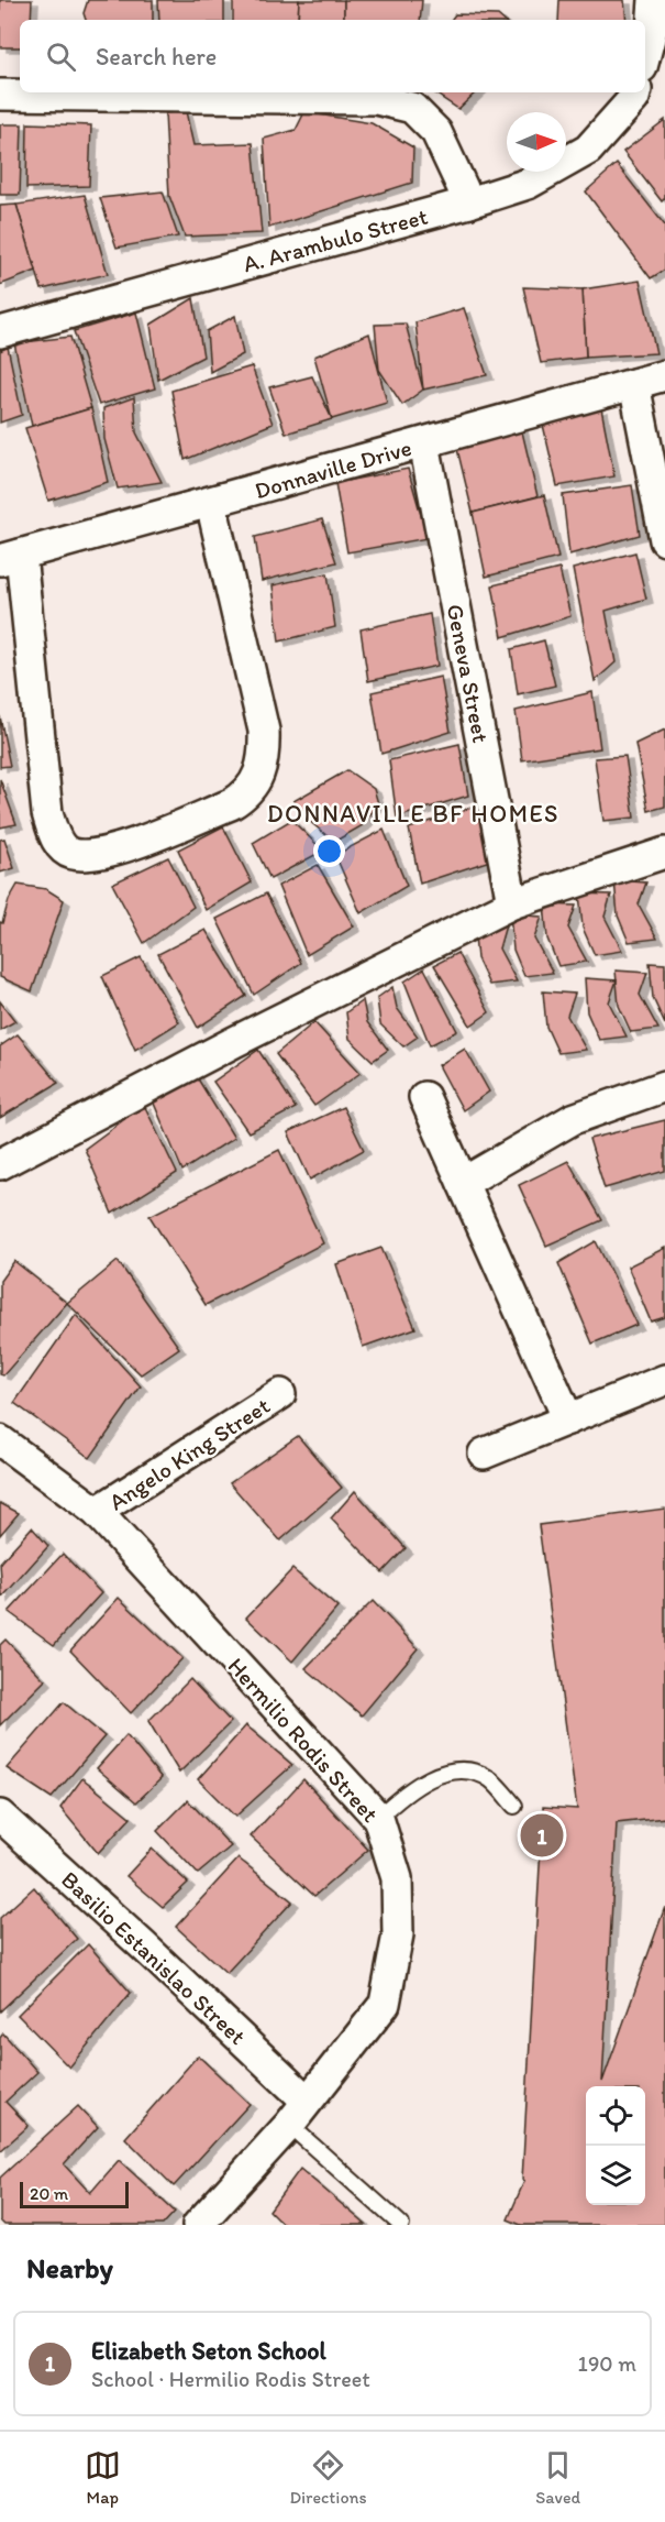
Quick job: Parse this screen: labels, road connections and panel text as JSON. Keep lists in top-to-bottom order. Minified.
{"streets":{"street":["A. Arambulo Street","Donnaville Drive","Geneva Street","Angelo King Street","Hermilio Rodis Street","Basilio Estanislao Street"]},"crossings":[["Donnaville Drive","Geneva Street"],["Angelo King Street","Hermilio Rodis Street"],["Hermilio Rodis Street","Basilio Estanislao Street"]],"districts":["DONNAVILLE BF HOMES"],"scale_bar":"20 m","north":"right","page":{"search":"Search here","pins":"1","scale":"20 m","heading":"Nearby","list":[{"mark":"1","name":"Elizabeth Seton School","note":"School · Hermilio Rodis Street","value":"190 m"}],"nav":["Map","Directions","Saved"]}}
